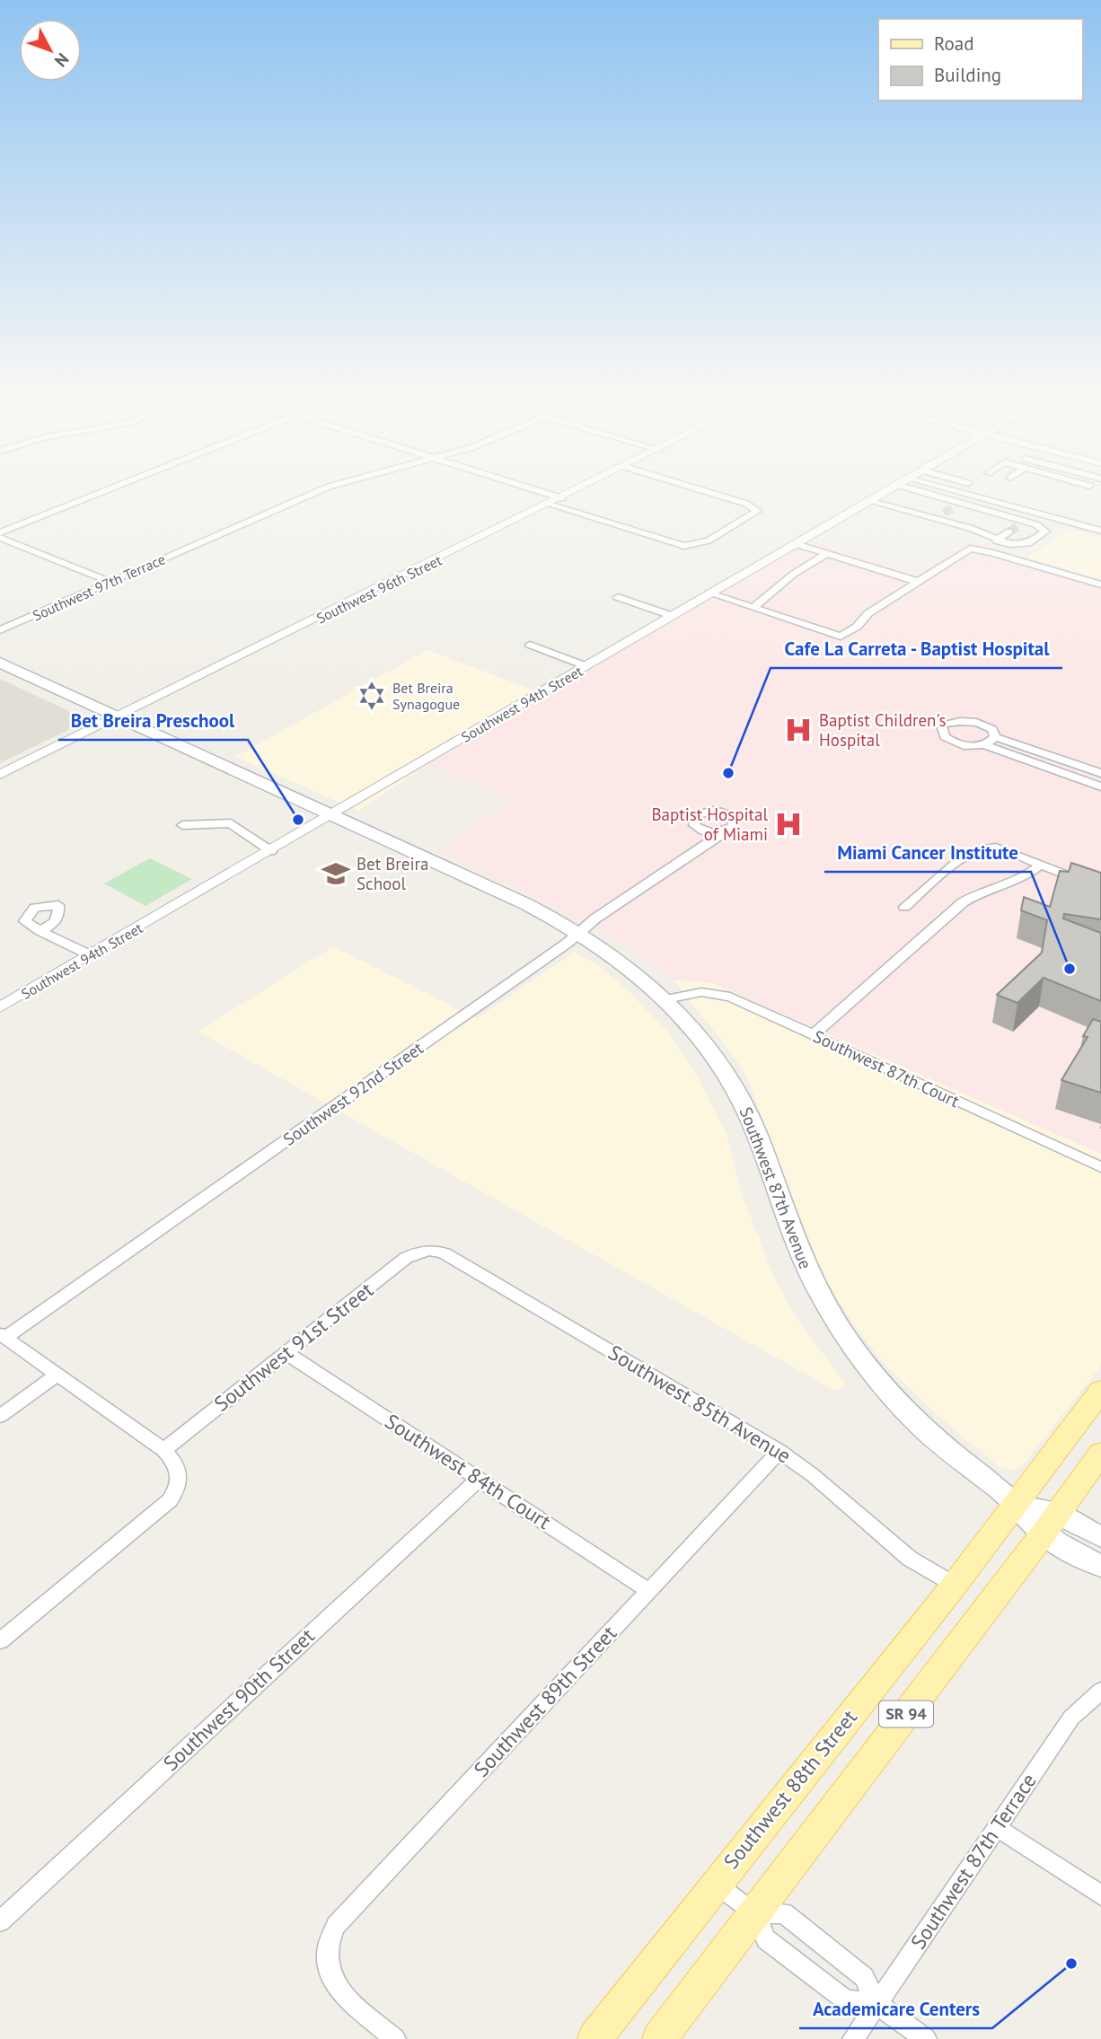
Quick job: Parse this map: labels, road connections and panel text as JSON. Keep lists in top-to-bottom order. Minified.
{"streets":{"main road":["Southwest 87th Avenue","SR 94","Southwest 88th Street"],"street":["Southwest 97th Terrace","Southwest 96th Street","Southwest 94th Street","Southwest 87th Court","Southwest 92nd Street","Southwest 91st Street","Southwest 85th Avenue","Southwest 84th Court","Southwest 90th Street","Southwest 89th Street","Southwest 87th Terrace"]},"crossings":[["Southwest 96th Street","Southwest 87th Avenue"],["Southwest 94th Street","Southwest 87th Avenue"],["Southwest 87th Court","Southwest 87th Avenue"],["Southwest 92nd Street","Southwest 87th Avenue"],["Southwest 87th Avenue","SR 94"],["Southwest 87th Avenue","Southwest 88th Street"],["Southwest 91st Street","Southwest 85th Avenue"],["Southwest 91st Street","Southwest 84th Court"],["Southwest 85th Avenue","Southwest 89th Street"],["Southwest 85th Avenue","Southwest 88th Street"],["Southwest 84th Court","Southwest 90th Street"],["Southwest 84th Court","Southwest 89th Street"]],"places":{"synagogue":["Bet Breira Synagogue"],"hospital":["Baptist Children's Hospital","Baptist Hospital of Miami"],"other":["Cafe La Carreta - Baptist Hospital","Bet Breira Preschool","Miami Cancer Institute","Academicare Centers"],"school or university":["Bet Breira School"]},"legend":["Road","Building"],"north":"bottom right"}
